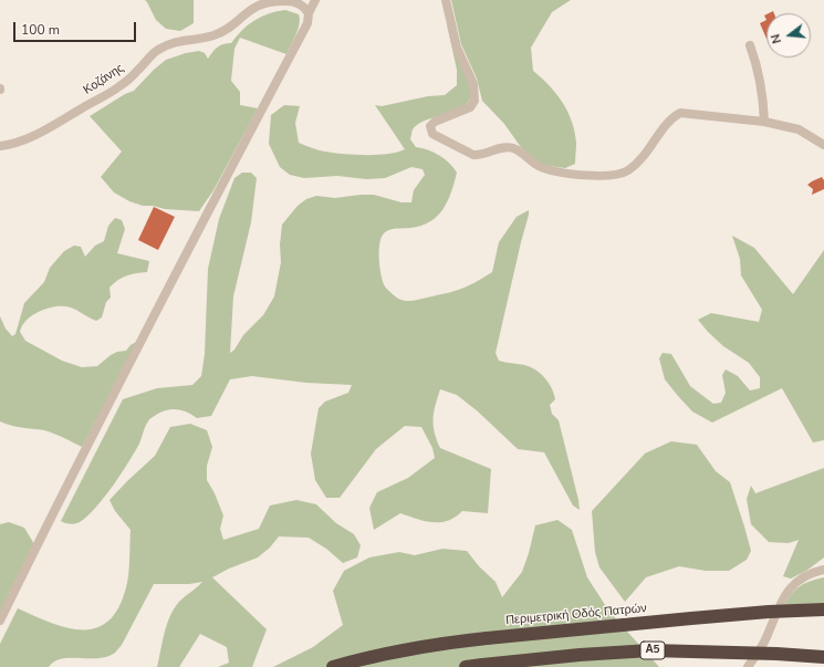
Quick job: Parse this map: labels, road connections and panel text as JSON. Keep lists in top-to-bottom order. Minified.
{"streets":{"highway":["Περιμετρική Οδός Πατρών","Α5"],"street":["Κοζάνης"]},"scale_bar":"100 m","north":"left"}
